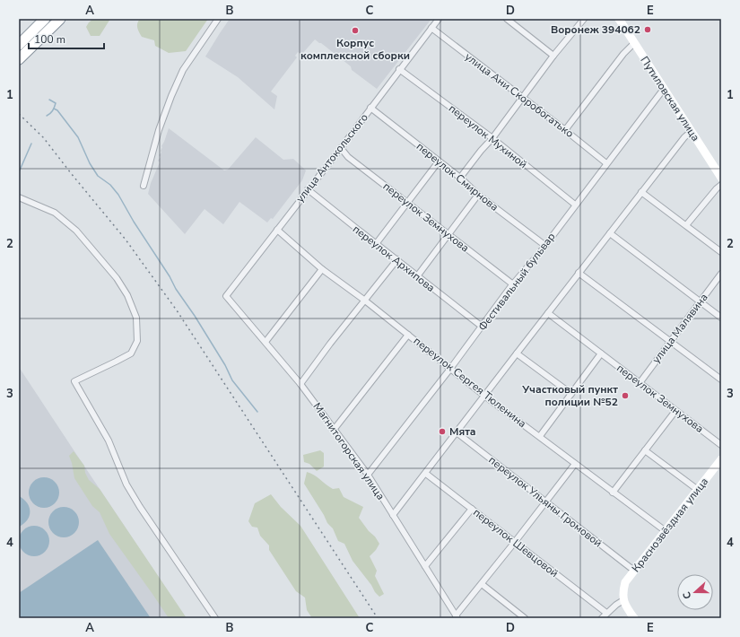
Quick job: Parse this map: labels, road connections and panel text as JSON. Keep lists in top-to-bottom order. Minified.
{"streets":{"street":["улица Ани Скоробогатько","Путиловская улица","переулок Мухиной","улица Антокольского","переулок Смирнова","переулок Земнухова","переулок Архипова","Фестивальный бульвар","улица Малявина","переулок Сергея Тюленина","Магнитогорская улица","переулок Ульяны Громовой","Краснозвёздная улица","переулок Шевцовой"]},"crossings":[["улица Ани Скоробогатько","улица Антокольского"],["улица Ани Скоробогатько","Фестивальный бульвар"],["Путиловская улица","Фестивальный бульвар"],["переулок Мухиной","улица Антокольского"],["переулок Мухиной","Фестивальный бульвар"],["улица Антокольского","переулок Смирнова"],["улица Антокольского","переулок Земнухова"],["улица Антокольского","переулок Архипова"],["улица Антокольского","переулок Сергея Тюленина"],["улица Антокольского","Магнитогорская улица"],["переулок Смирнова","Фестивальный бульвар"],["переулок Земнухова","Фестивальный бульвар"],["переулок Земнухова","улица Малявина"],["переулок Архипова","Фестивальный бульвар"],["Фестивальный бульвар","переулок Сергея Тюленина"],["Фестивальный бульвар","Магнитогорская улица"],["переулок Сергея Тюленина","Краснозвёздная улица"],["переулок Ульяны Громовой","Краснозвёздная улица"]],"places":["Воронеж 394062","Корпус комплексной сборки","Участковый пункт полиции №52","Мята"],"scale_bar":"100 m","north":"left","grid":{"columns":["A","B","C","D","E"],"rows":["1","2","3","4"]}}
